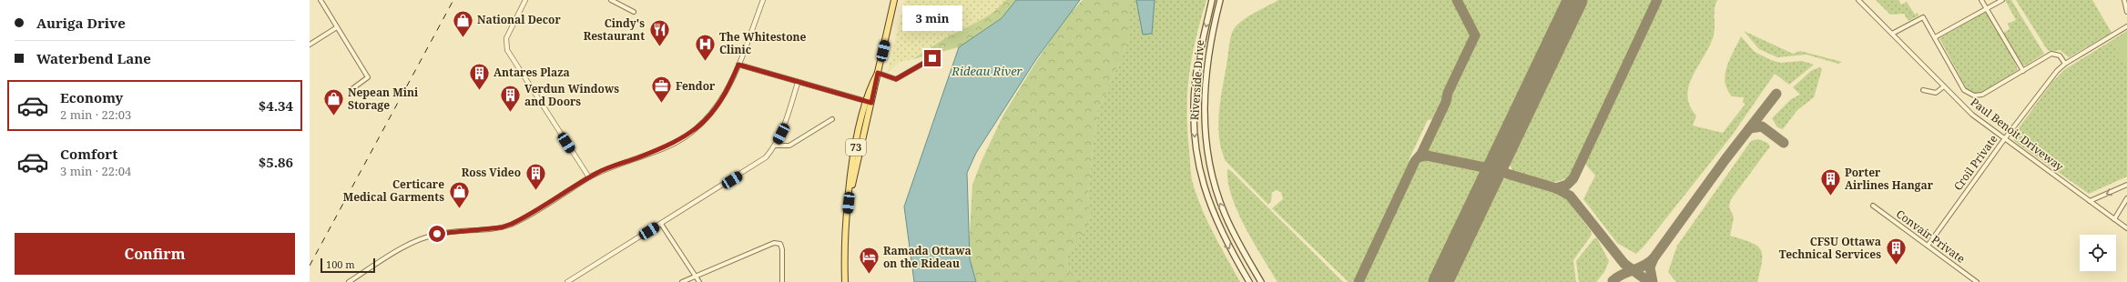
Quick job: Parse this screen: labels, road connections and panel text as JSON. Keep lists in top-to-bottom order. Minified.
{"streets":{"main road":["Riverside Drive","73"],"street":["Paul Benoit Driveway","Croil Private","Convair Private"]},"crossings":[["Paul Benoit Driveway","Croil Private"],["Croil Private","Convair Private"]],"water":["Rideau River"],"places":{"shop":["National Decor","Nepean Mini Storage","Certicare Medical Garments"],"restaurant":["Cindy's Restaurant"],"hospital":["The Whitestone Clinic"],"building":["Antares Plaza","Verdun Windows and Doors","Ross Video","Porter Airlines Hangar","CFSU Ottawa Technical Services"],"office":["Fendor"],"hotel":["Ramada Ottawa on the Rideau"]},"scale_bar":"100 m","page":{"banner":["Auriga Drive","Waterbend Lane"],"bubble":"3 min","list":[{"name":"Economy","note":"2 min · 22:03","value":"$4.34"},{"name":"Comfort","note":"3 min · 22:04","value":"$5.86"}],"buttons":"Confirm","scale":"100 m"}}
